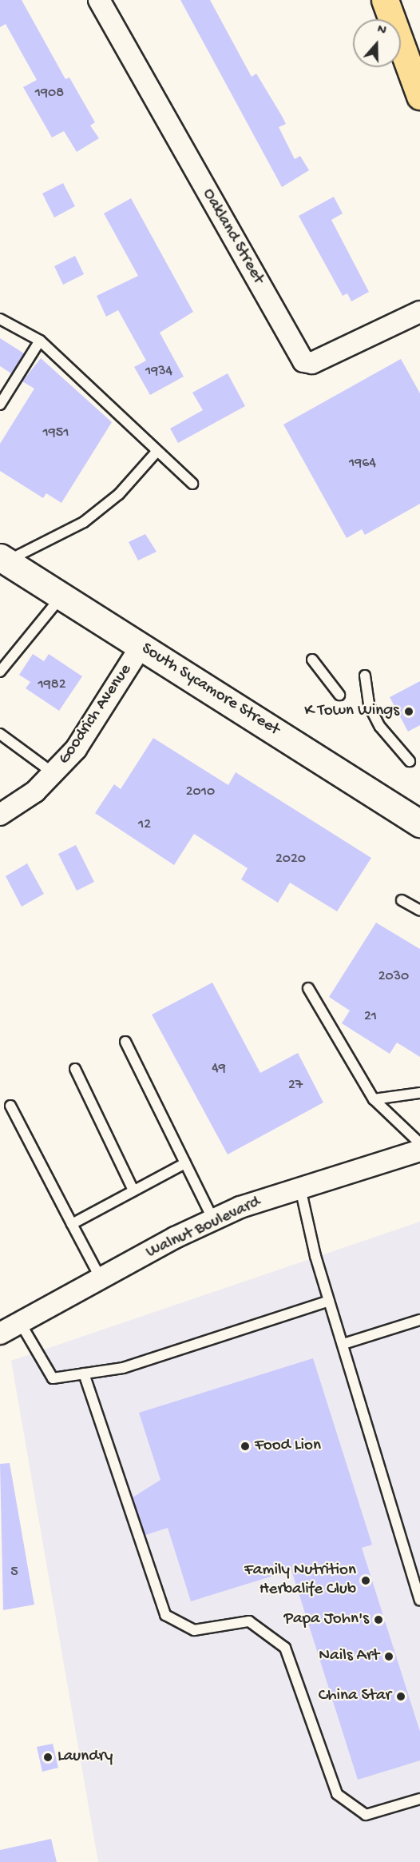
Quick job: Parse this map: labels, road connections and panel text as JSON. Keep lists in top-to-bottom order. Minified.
{"streets":{"main road":["South Sycamore Street"],"street":["Oakland Street","Goodrich Avenue","Walnut Boulevard"]},"crossings":[["South Sycamore Street","Goodrich Avenue"]],"places":["K Town Wings","Food Lion","Family Nutrition Herbalife Club","Papa John's","Nails Art","China Star","Laundry"],"house_numbers":["1908","1934","1951","1964","1982","2010","12","2020","2030","21","49","27","5"],"north":"top"}
